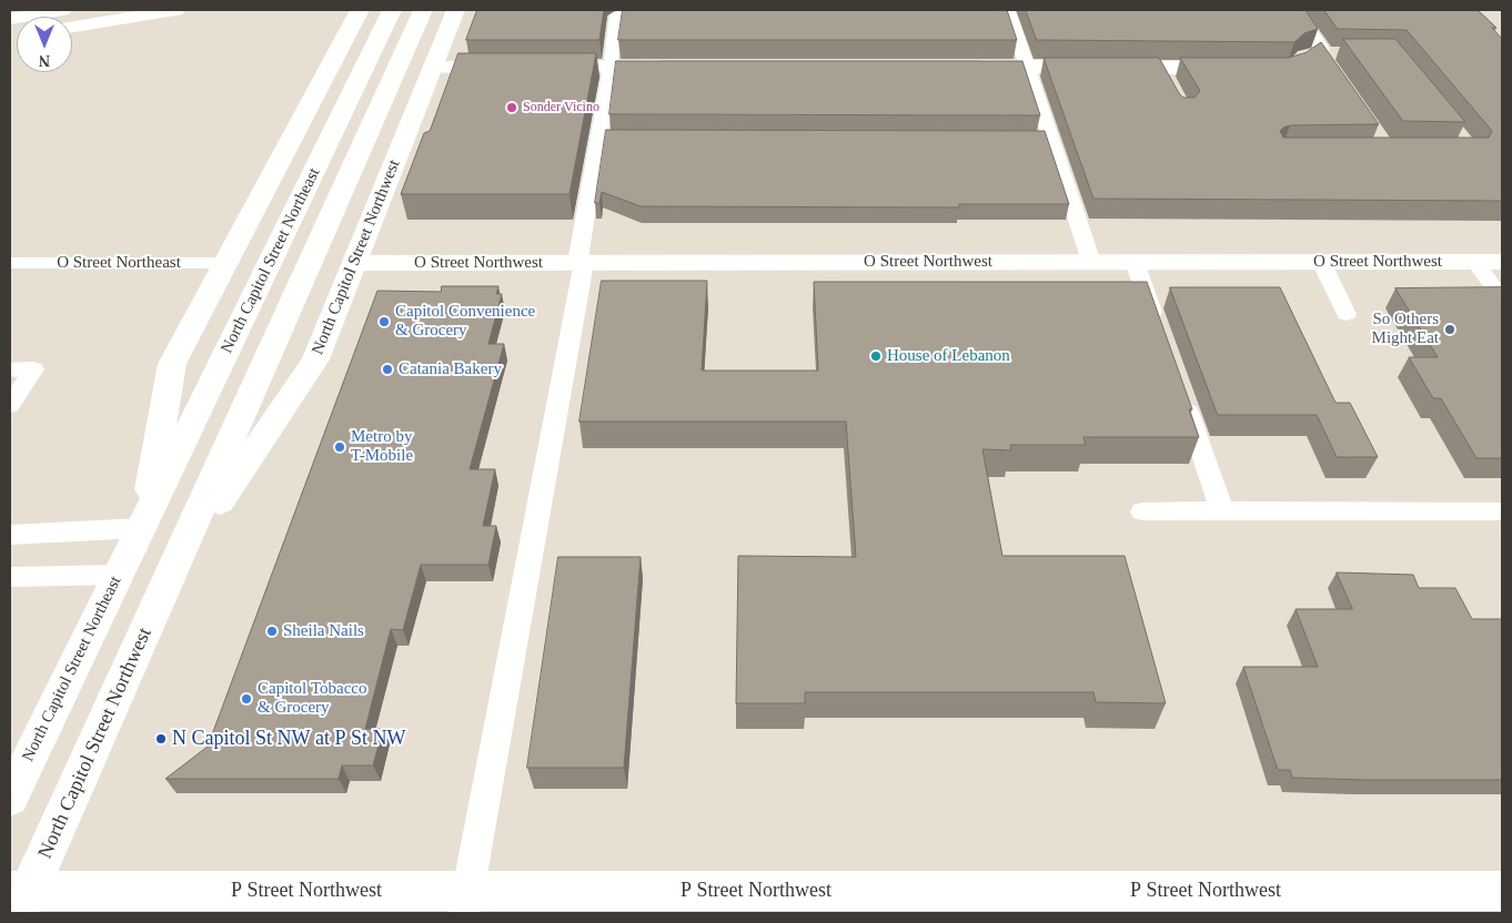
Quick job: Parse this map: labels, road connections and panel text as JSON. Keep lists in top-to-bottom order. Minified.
{"streets":{"main road":["North Capitol Street Northwest","North Capitol Street Northeast","O Street Northwest","P Street Northwest"],"lane":["O Street Northeast"]},"crossings":[["North Capitol Street Northwest","O Street Northwest"],["North Capitol Street Northwest","P Street Northwest"],["North Capitol Street Northeast","O Street Northeast"]],"places":["Sonder Vicino","Capitol Convenience & Grocery","So Others Might Eat","House of Lebanon","Catania Bakery","Metro by T-Mobile","Sheila Nails","Capitol Tobacco & Grocery","N Capitol St NW at P St NW"],"north":"bottom"}
